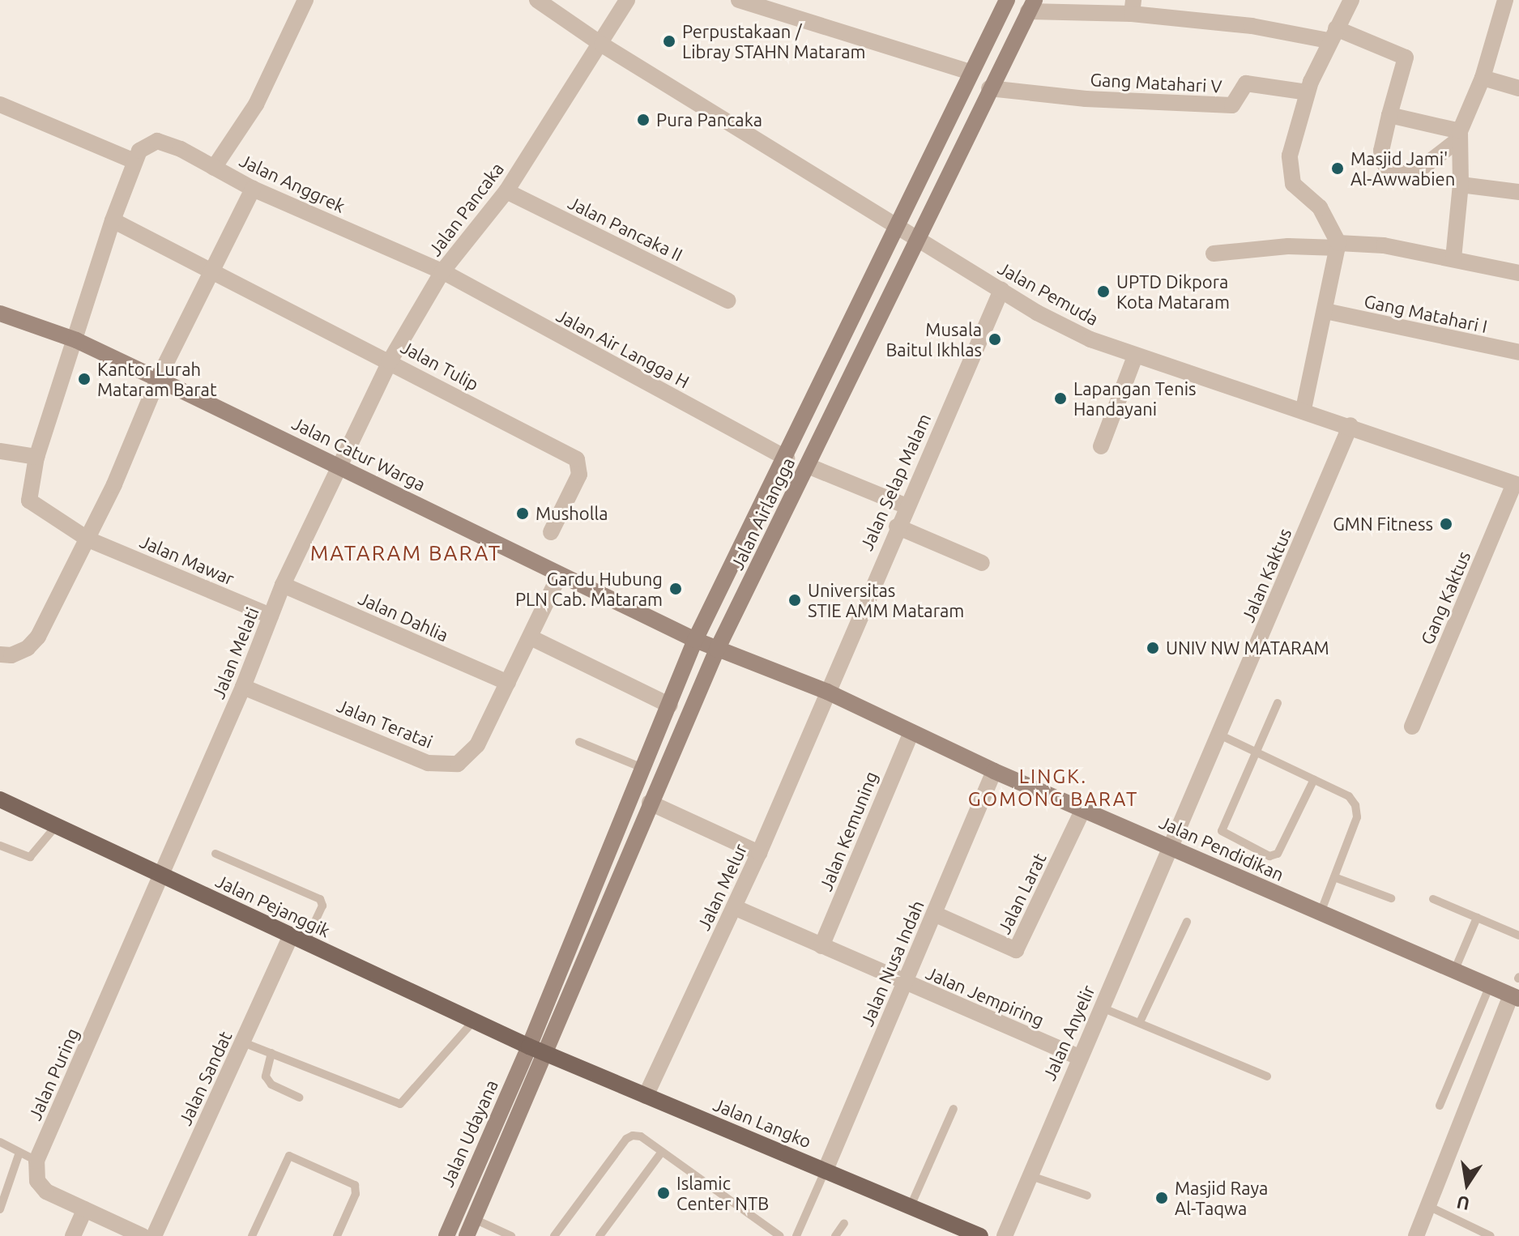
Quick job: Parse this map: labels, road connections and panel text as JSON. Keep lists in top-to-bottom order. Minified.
{"streets":{"main road":["Jalan Catur Warga","Jalan Airlangga","Jalan Pendidikan","Jalan Pejanggik","Jalan Langko","Jalan Udayana"],"street":["Gang Matahari V","Jalan Anggrek","Jalan Pancaka","Jalan Pancaka II","Jalan Pemuda","Gang Matahari I","Jalan Air Langga H","Jalan Tulip","Jalan Selap Malam","Jalan Mawar","Jalan Kaktus","Gang Kaktus","Jalan Dahlia","Jalan Melati","Jalan Teratai","Jalan Kemuning","Jalan Melur","Jalan Larat","Jalan Nusa Indah","Jalan Jempiring","Jalan Anyelir","Jalan Puring","Jalan Sandat"]},"crossings":[["Gang Matahari V","Jalan Airlangga"],["Jalan Anggrek","Jalan Pancaka"],["Jalan Anggrek","Jalan Air Langga H"],["Jalan Pancaka","Jalan Pancaka II"],["Jalan Pancaka","Jalan Pemuda"],["Jalan Pancaka","Jalan Air Langga H"],["Jalan Pancaka","Jalan Tulip"],["Jalan Pancaka","Jalan Melati"],["Jalan Pemuda","Jalan Selap Malam"],["Jalan Pemuda","Jalan Airlangga"],["Jalan Pemuda","Jalan Kaktus"],["Jalan Pemuda","Gang Kaktus"],["Jalan Air Langga H","Jalan Airlangga"],["Jalan Catur Warga","Jalan Airlangga"],["Jalan Catur Warga","Jalan Melati"],["Jalan Catur Warga","Jalan Teratai"],["Jalan Catur Warga","Jalan Pendidikan"],["Jalan Selap Malam","Jalan Pendidikan"],["Jalan Selap Malam","Jalan Melur"],["Jalan Airlangga","Jalan Pendidikan"],["Jalan Airlangga","Jalan Pejanggik"],["Jalan Airlangga","Jalan Langko"],["Jalan Airlangga","Jalan Udayana"],["Jalan Mawar","Jalan Melati"],["Jalan Kaktus","Jalan Pendidikan"],["Jalan Kaktus","Jalan Anyelir"],["Jalan Dahlia","Jalan Melati"],["Jalan Dahlia","Jalan Teratai"],["Jalan Melati","Jalan Teratai"],["Jalan Melati","Jalan Pejanggik"],["Jalan Melati","Jalan Puring"],["Jalan Kemuning","Jalan Pendidikan"],["Jalan Kemuning","Jalan Jempiring"],["Jalan Pendidikan","Jalan Melur"],["Jalan Pendidikan","Jalan Larat"],["Jalan Pendidikan","Jalan Nusa Indah"],["Jalan Pendidikan","Jalan Anyelir"],["Jalan Melur","Jalan Jempiring"],["Jalan Melur","Jalan Langko"],["Jalan Larat","Jalan Nusa Indah"],["Jalan Pejanggik","Jalan Puring"],["Jalan Pejanggik","Jalan Sandat"],["Jalan Pejanggik","Jalan Langko"],["Jalan Pejanggik","Jalan Udayana"],["Jalan Nusa Indah","Jalan Jempiring"],["Jalan Nusa Indah","Jalan Langko"],["Jalan Jempiring","Jalan Anyelir"],["Jalan Langko","Jalan Udayana"]],"districts":["MATARAM BARAT","LINGK. GOMONG BARAT"],"places":["Perpustakaan / Libray STAHN Mataram","Pura Pancaka","Masjid Jami' Al-Awwabien","UPTD Dikpora Kota Mataram","Musala Baitul Ikhlas","Kantor Lurah Mataram Barat","Lapangan Tenis Handayani","Musholla","GMN Fitness","Gardu Hubung PLN Cab. Mataram","Universitas STIE AMM Mataram","UNIV NW MATARAM","Islamic Center NTB","Masjid Raya Al-Taqwa"],"north":"bottom"}
